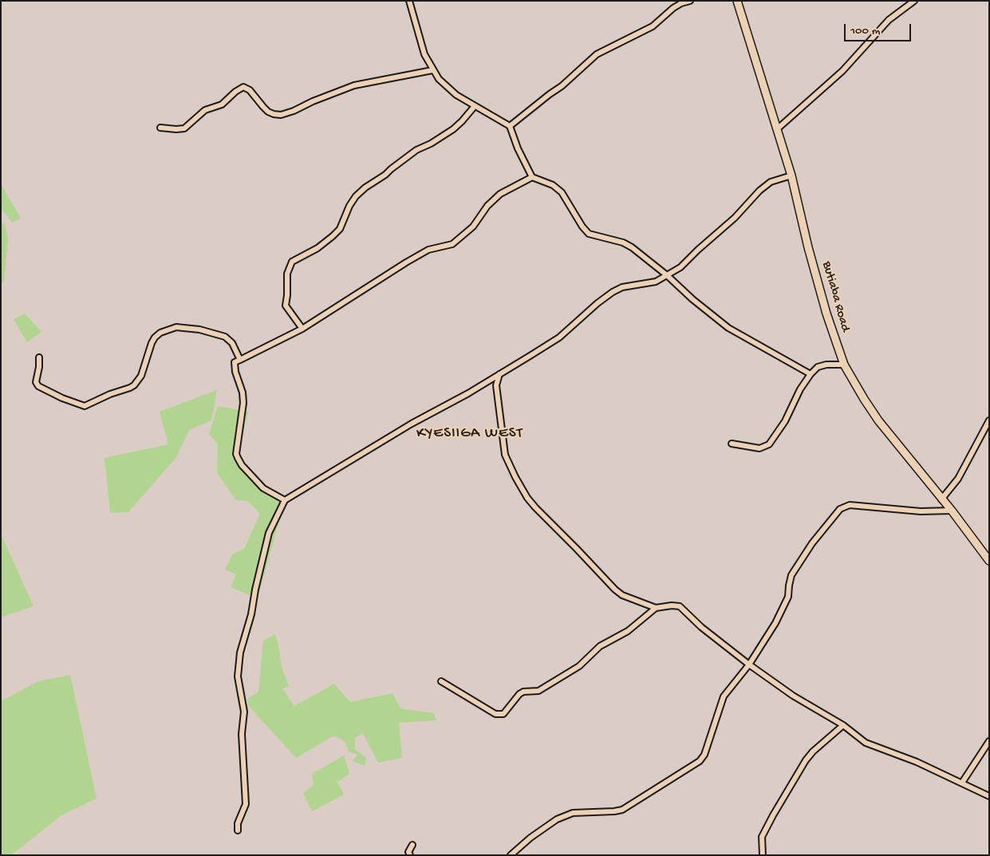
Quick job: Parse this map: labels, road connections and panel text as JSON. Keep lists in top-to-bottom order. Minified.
{"streets":{"main road":["Butiaba Road"]},"districts":["KYESIIGA WEST"],"scale_bar":"100 m"}
